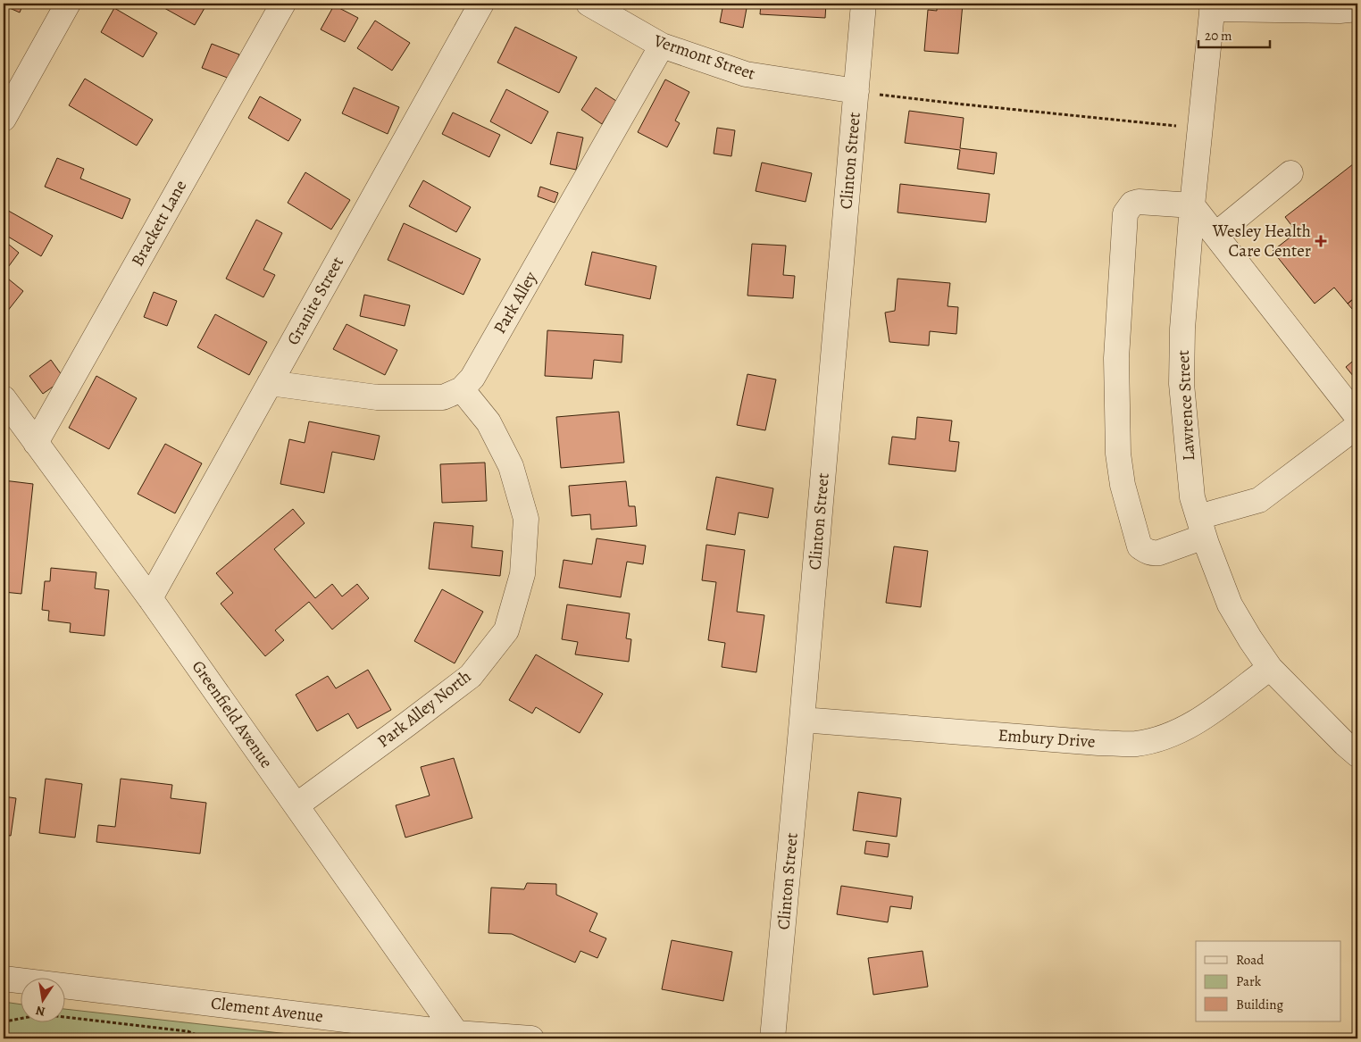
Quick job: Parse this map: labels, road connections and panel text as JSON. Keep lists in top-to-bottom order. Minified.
{"streets":{"street":["Vermont Street","Clinton Street","Brackett Lane","Granite Street","Park Alley","Lawrence Street","Park Alley North","Greenfield Avenue","Embury Drive","Clement Avenue"]},"crossings":[["Vermont Street","Clinton Street"],["Vermont Street","Park Alley"],["Clinton Street","Embury Drive"],["Brackett Lane","Greenfield Avenue"],["Granite Street","Park Alley"],["Granite Street","Greenfield Avenue"],["Park Alley","Park Alley North"],["Lawrence Street","Embury Drive"],["Park Alley North","Greenfield Avenue"],["Greenfield Avenue","Clement Avenue"]],"places":{"health":["Wesley Health Care Center"]},"legend":["Road","Park","Building"],"scale_bar":"20 m","north":"bottom"}
